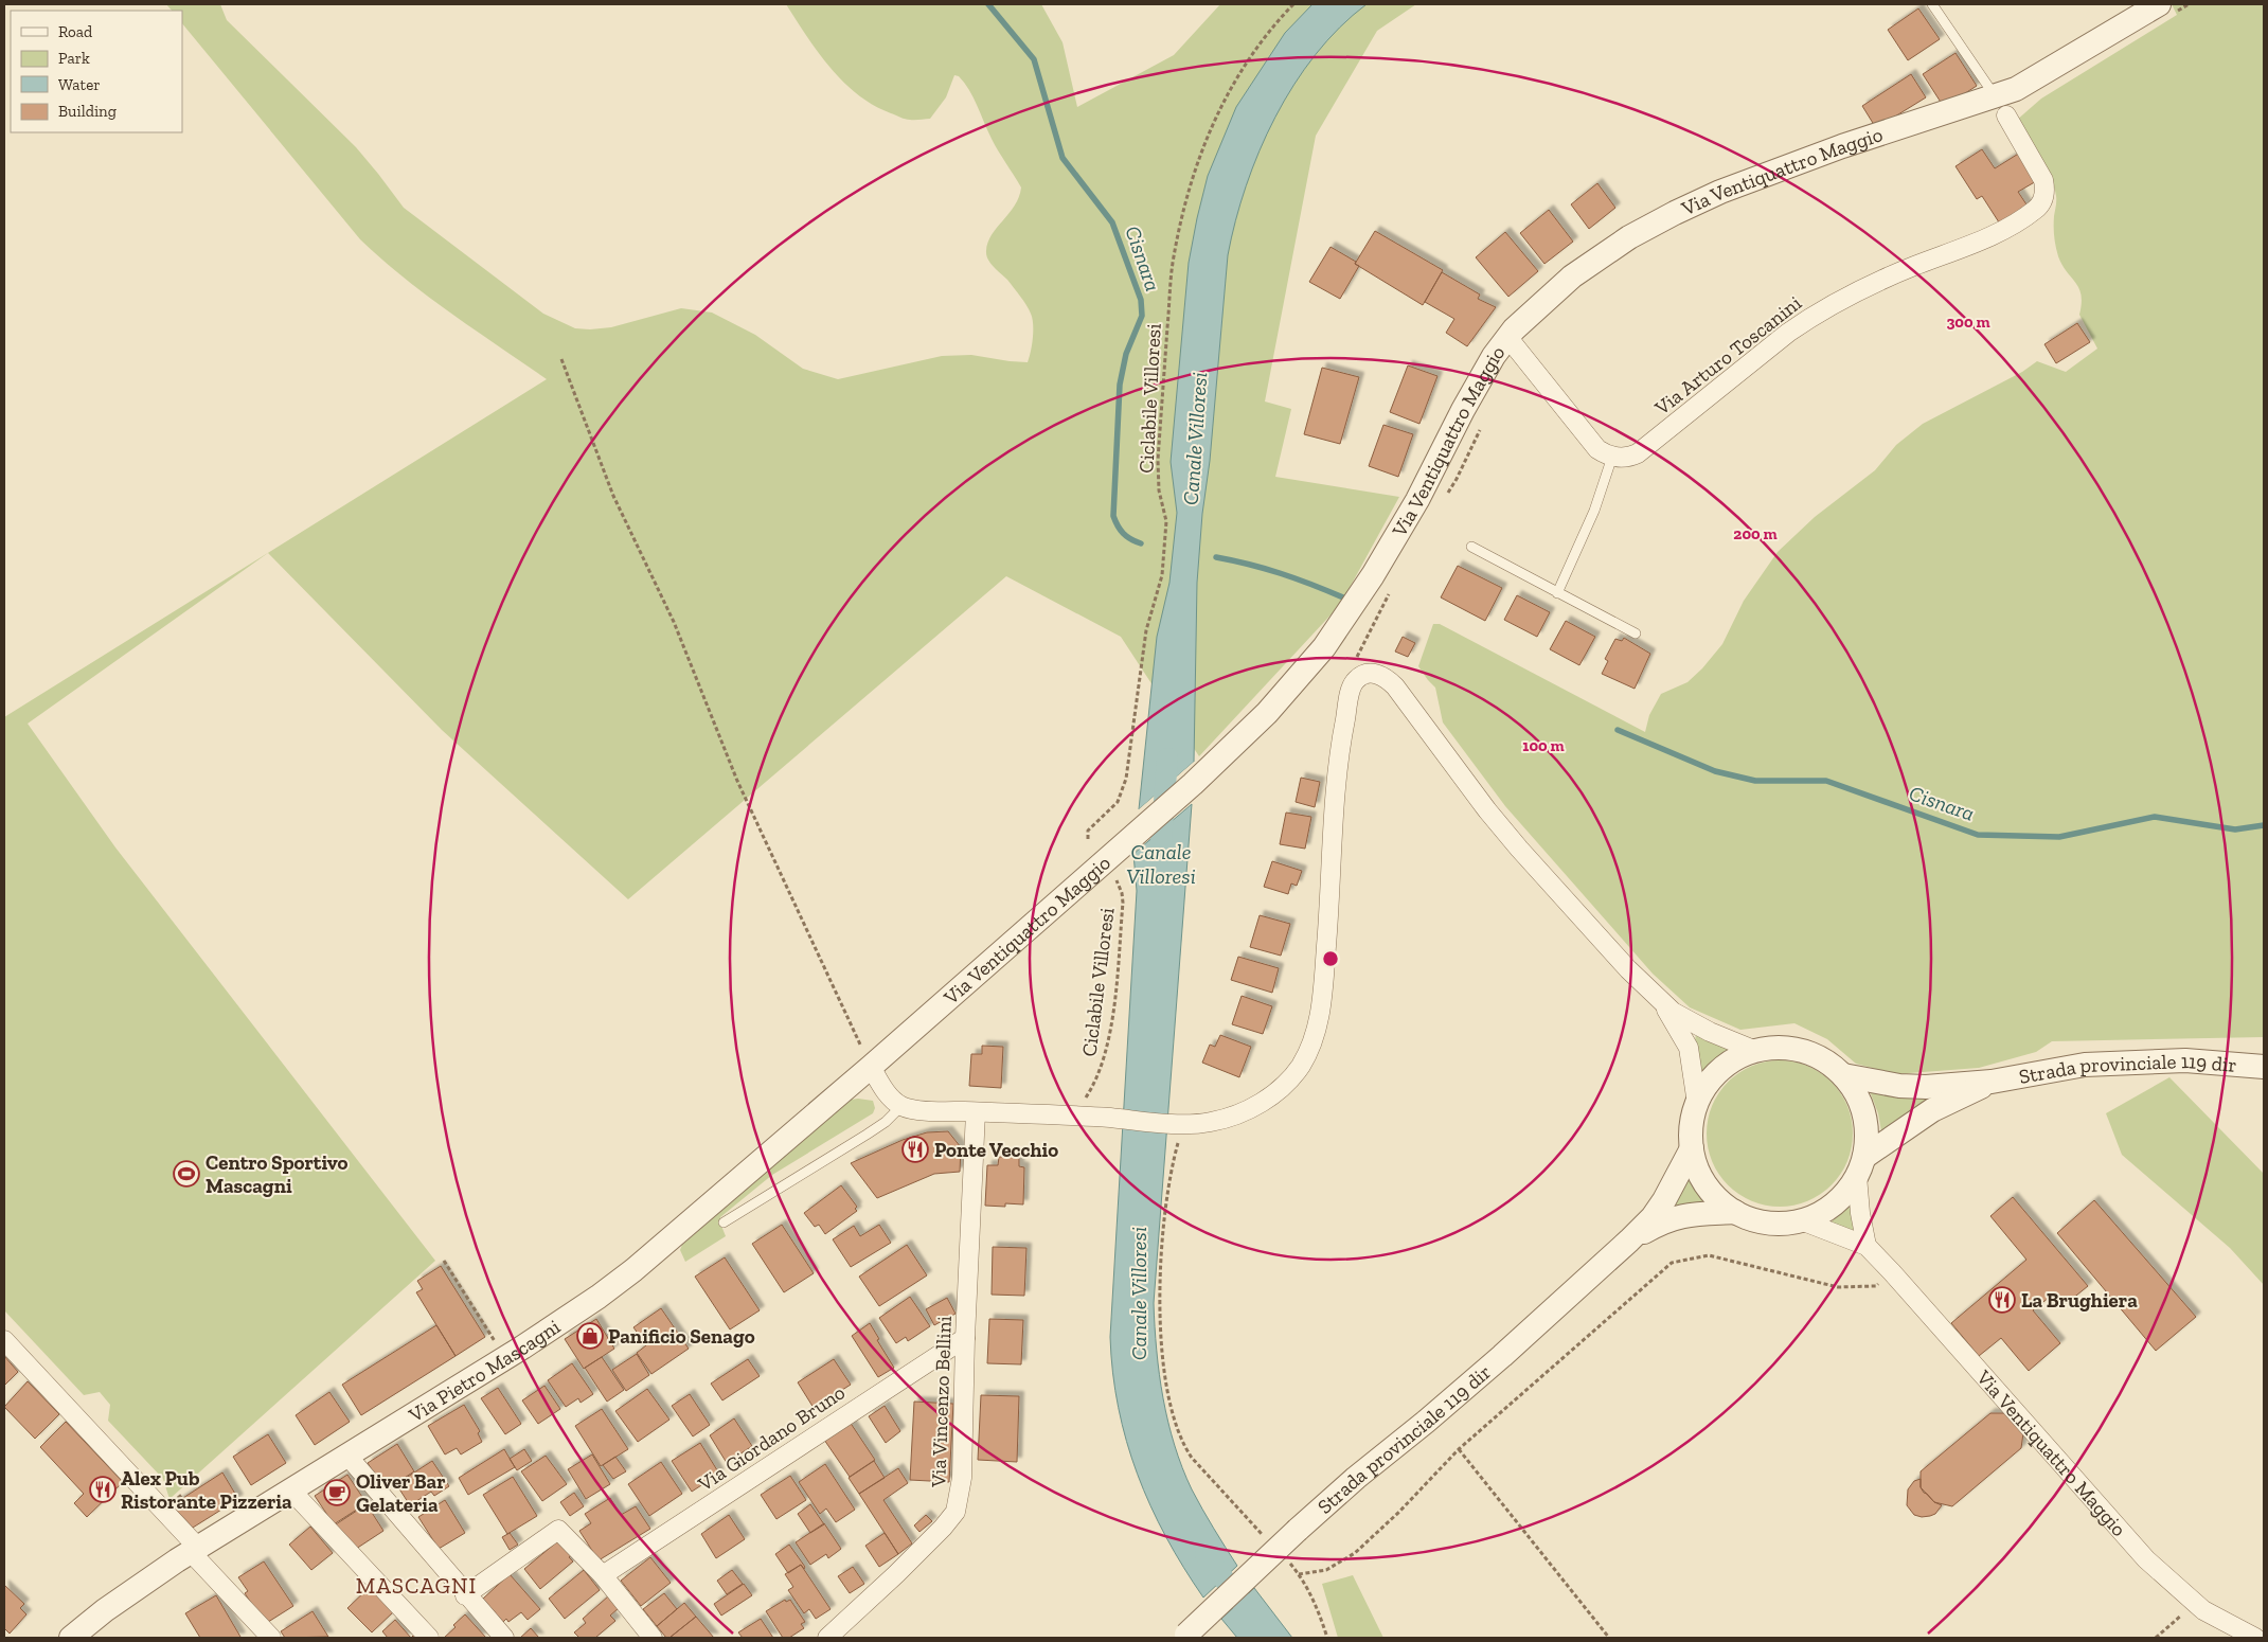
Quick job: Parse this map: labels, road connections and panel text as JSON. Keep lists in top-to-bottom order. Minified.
{"streets":{"street":["Via Ventiquattro Maggio","Via Arturo Toscanini","Strada provinciale 119 dir","Via Pietro Mascagni","Via Vincenzo Bellini","Via Giordano Bruno"],"path":["Ciclabile Villoresi"]},"crossings":[["Via Ventiquattro Maggio","Via Arturo Toscanini"],["Via Ventiquattro Maggio","Strada provinciale 119 dir"],["Via Ventiquattro Maggio","Via Pietro Mascagni"],["Via Vincenzo Bellini","Via Giordano Bruno"]],"districts":["MASCAGNI"],"water":["Cisnara","Canale Villoresi"],"places":{"restaurant":["Ponte Vecchio","La Brughiera","Alex Pub Ristorante Pizzeria"],"sports":["Centro Sportivo Mascagni"],"shop":["Panificio Senago"],"cafe":["Oliver Bar Gelateria"]},"legend":["Road","Park","Water","Building"],"rings":["300 m","200 m","100 m"]}
